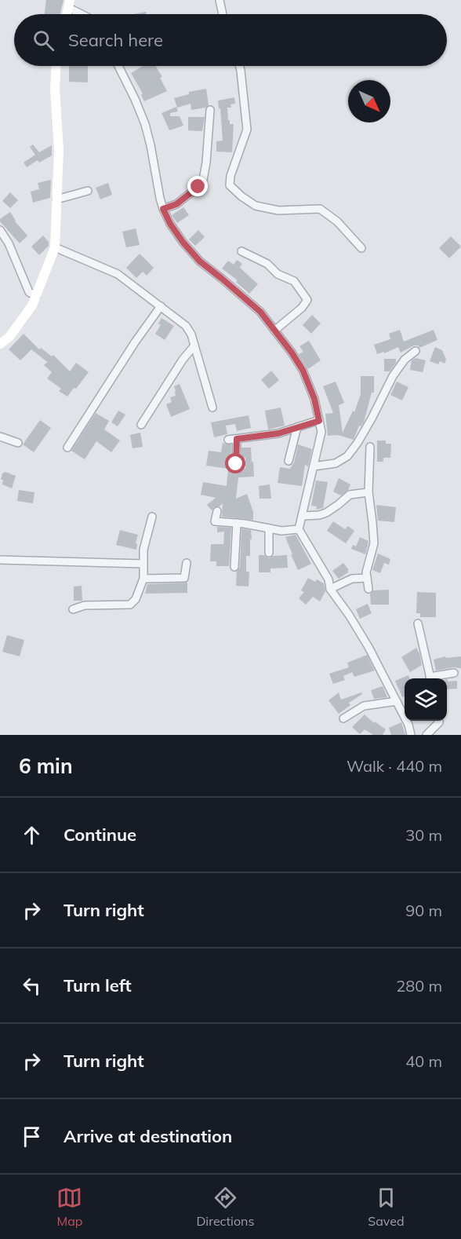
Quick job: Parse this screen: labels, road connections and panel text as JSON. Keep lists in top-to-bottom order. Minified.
{"north":"bottom right","page":{"search":"Search here","heading":["6 min","Walk · 440 m"],"list":[["Continue","30 m"],["Turn right","90 m"],["Turn left","280 m"],["Turn right","40 m"],"Arrive at destination"],"nav":["Map","Directions","Saved"]}}
